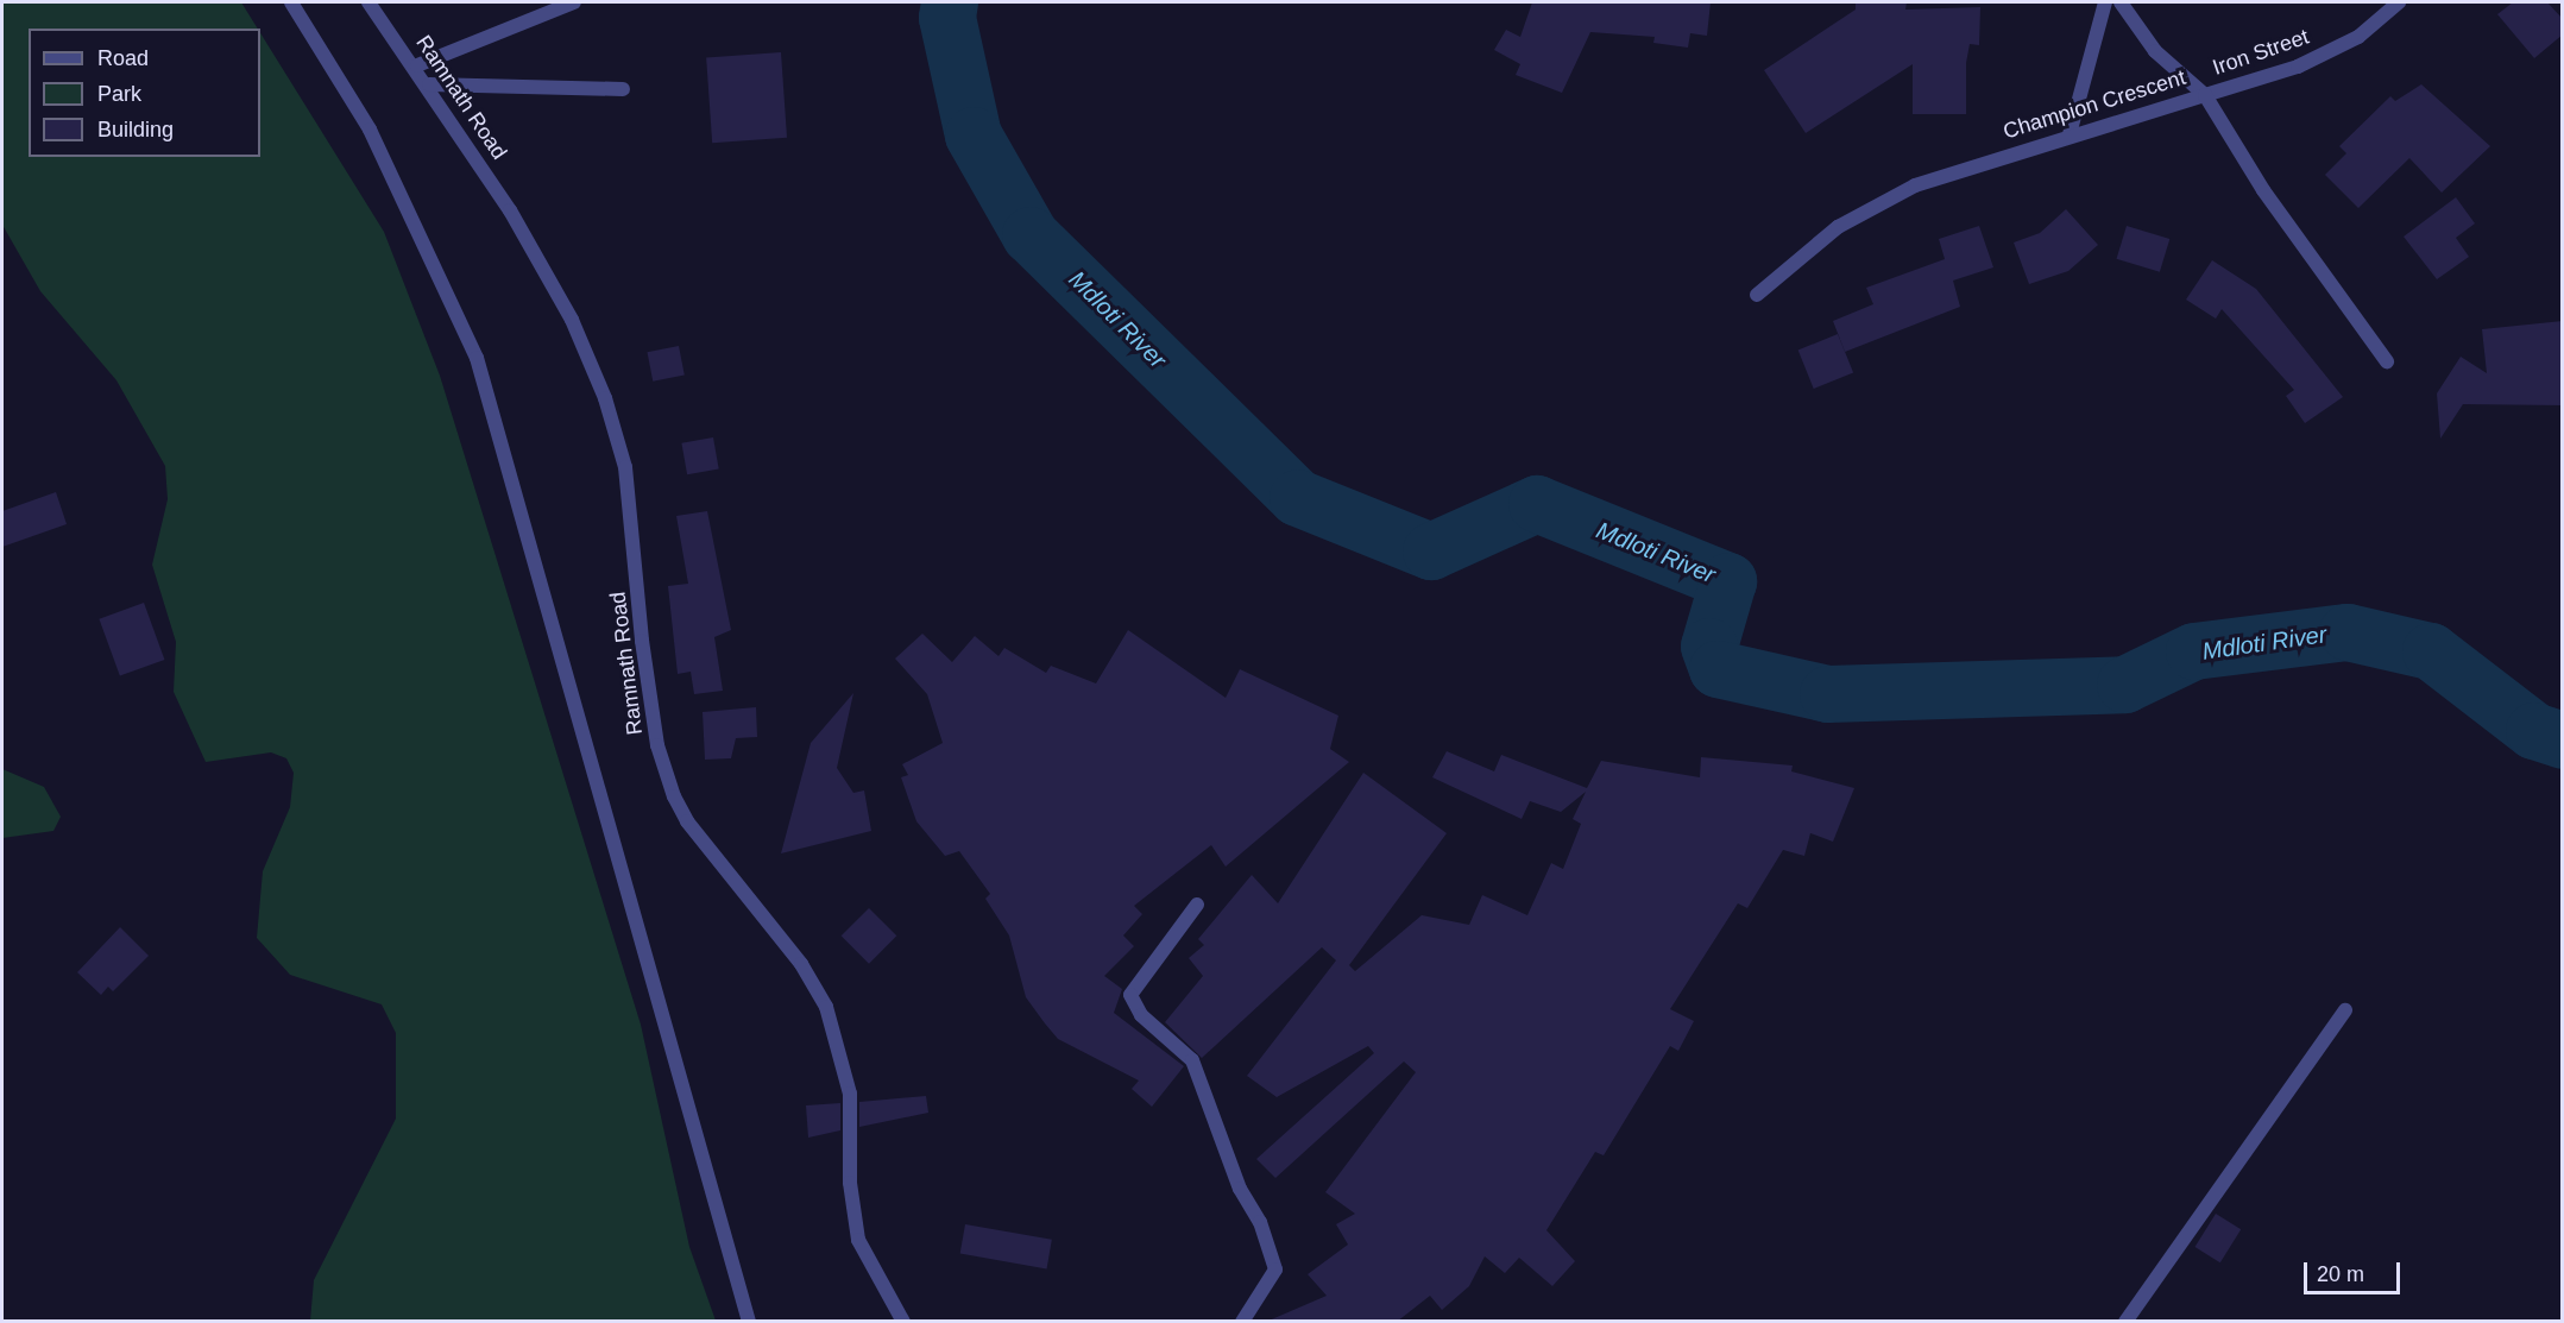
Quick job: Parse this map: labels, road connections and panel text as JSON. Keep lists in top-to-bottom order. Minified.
{"streets":{"street":["Iron Street","Ramnath Road","Champion Crescent"]},"crossings":[["Iron Street","Champion Crescent"]],"water":["Mdloti River"],"legend":["Road","Park","Building"],"scale_bar":"20 m"}
